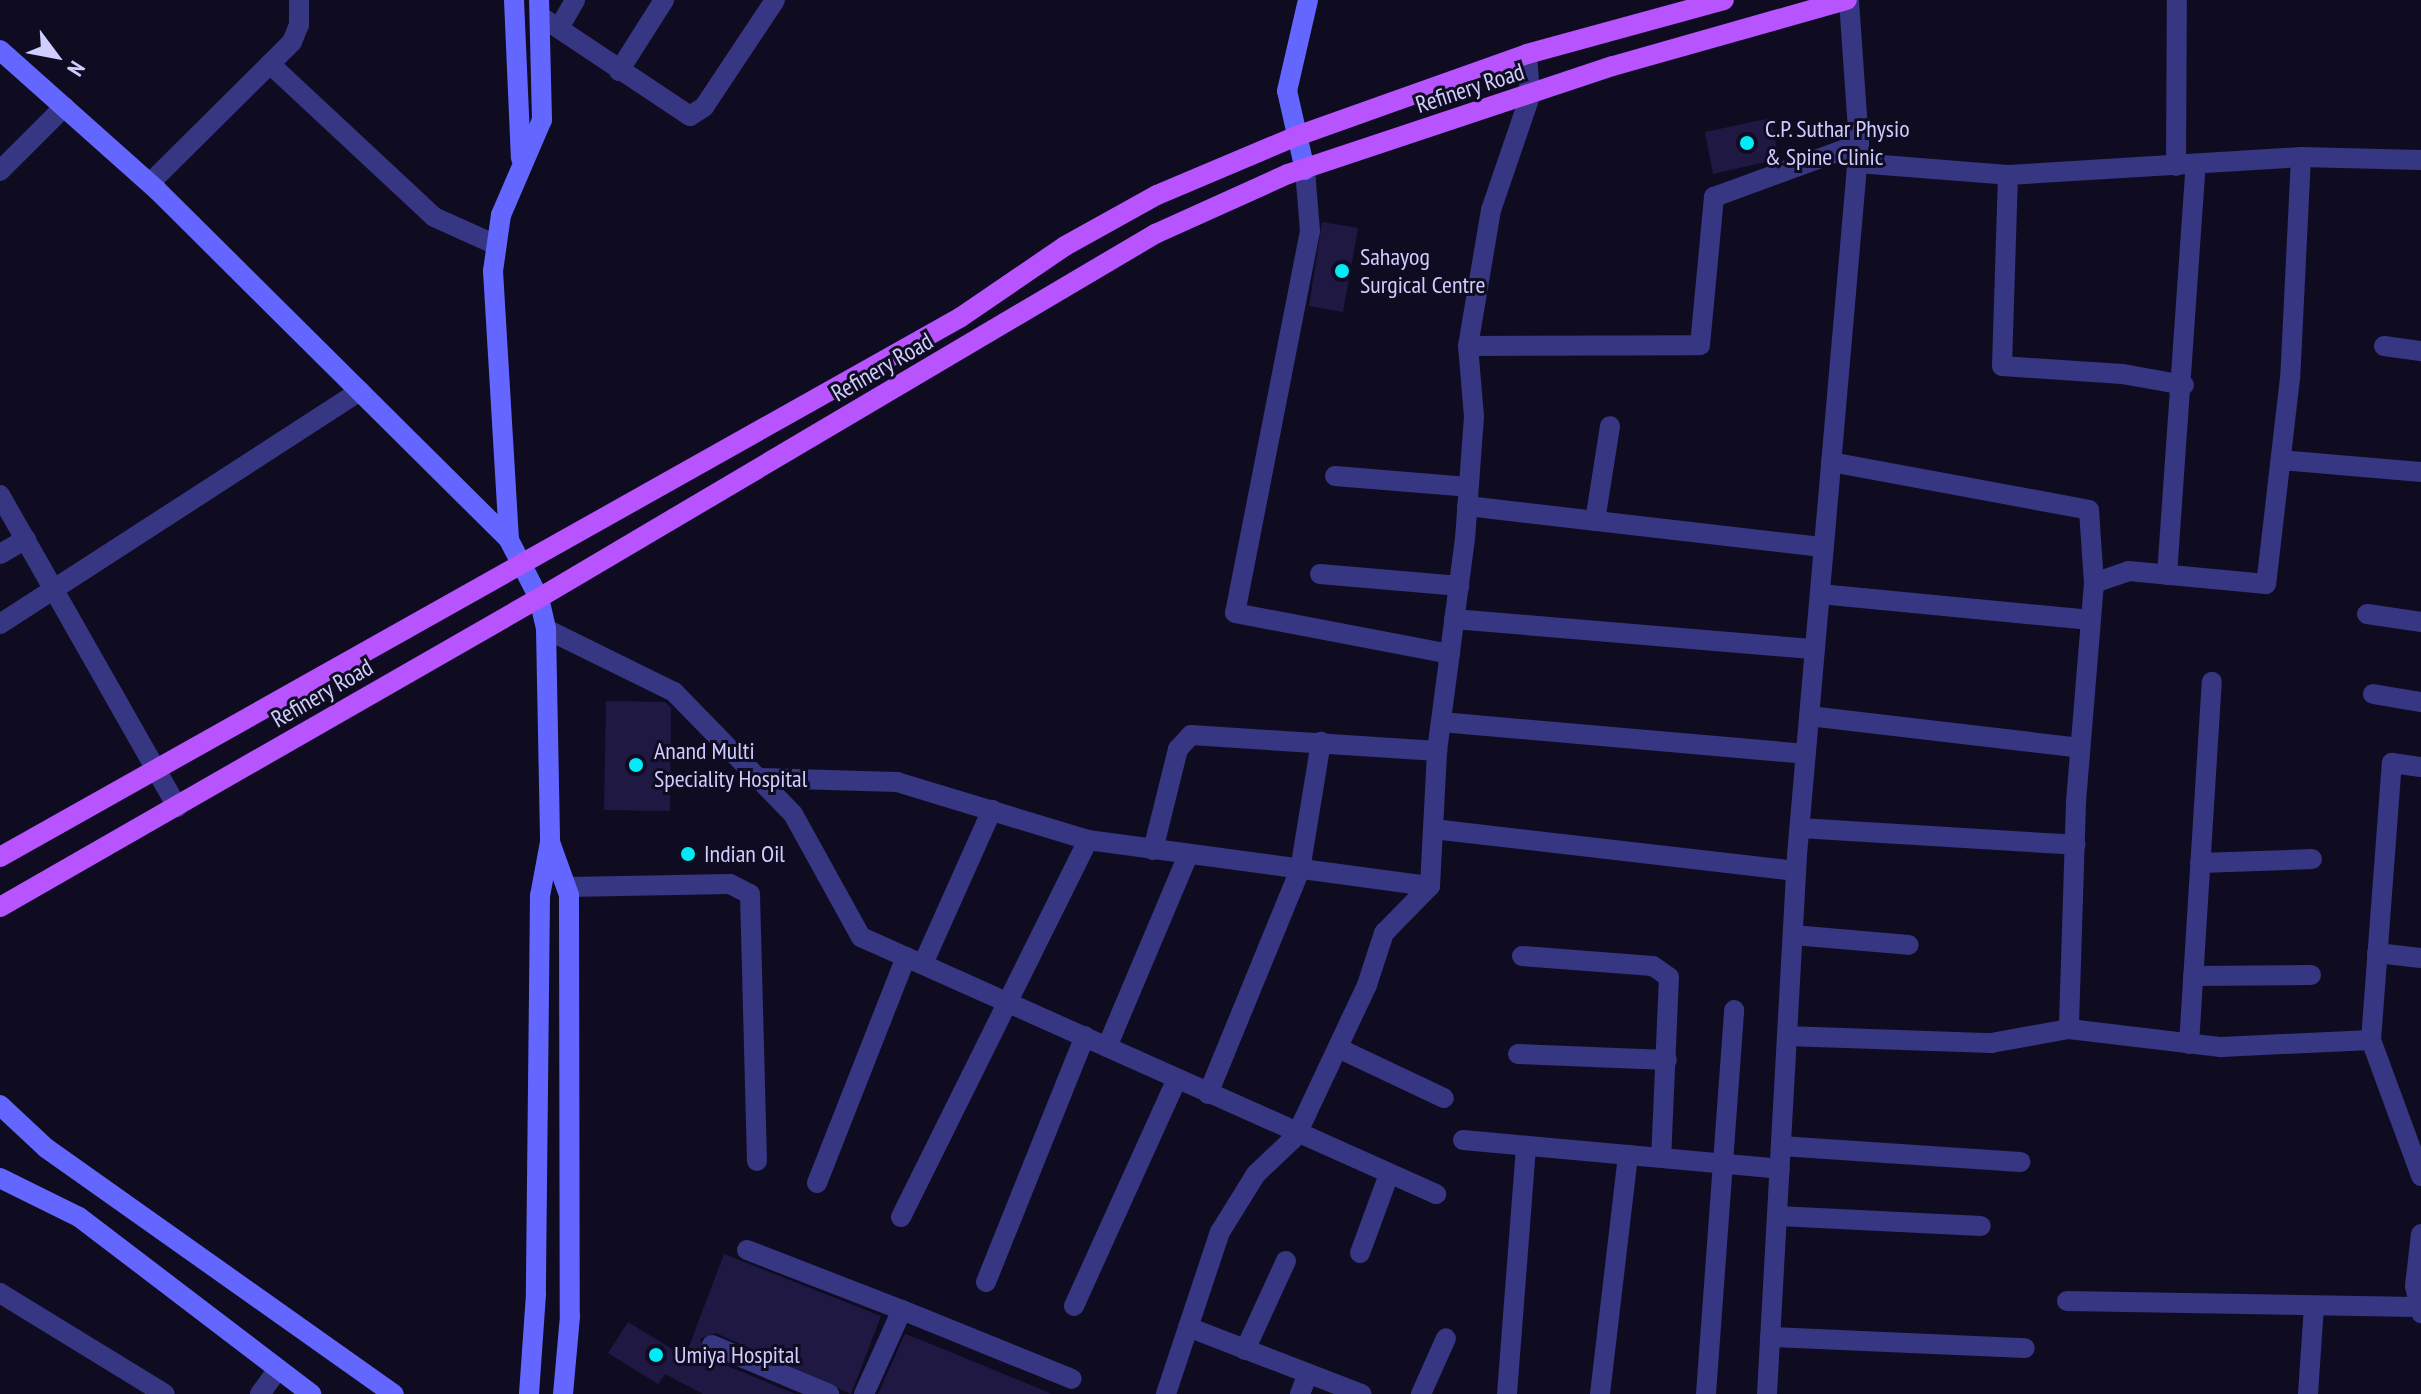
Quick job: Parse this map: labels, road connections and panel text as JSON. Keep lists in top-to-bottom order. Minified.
{"streets":{"main road":["Refinery Road"]},"places":["C.P. Suthar Physio & Spine Clinic","Sahayog Surgical Centre","Anand Multi Speciality Hospital","Indian Oil","Umiya Hospital"],"north":"bottom right"}
